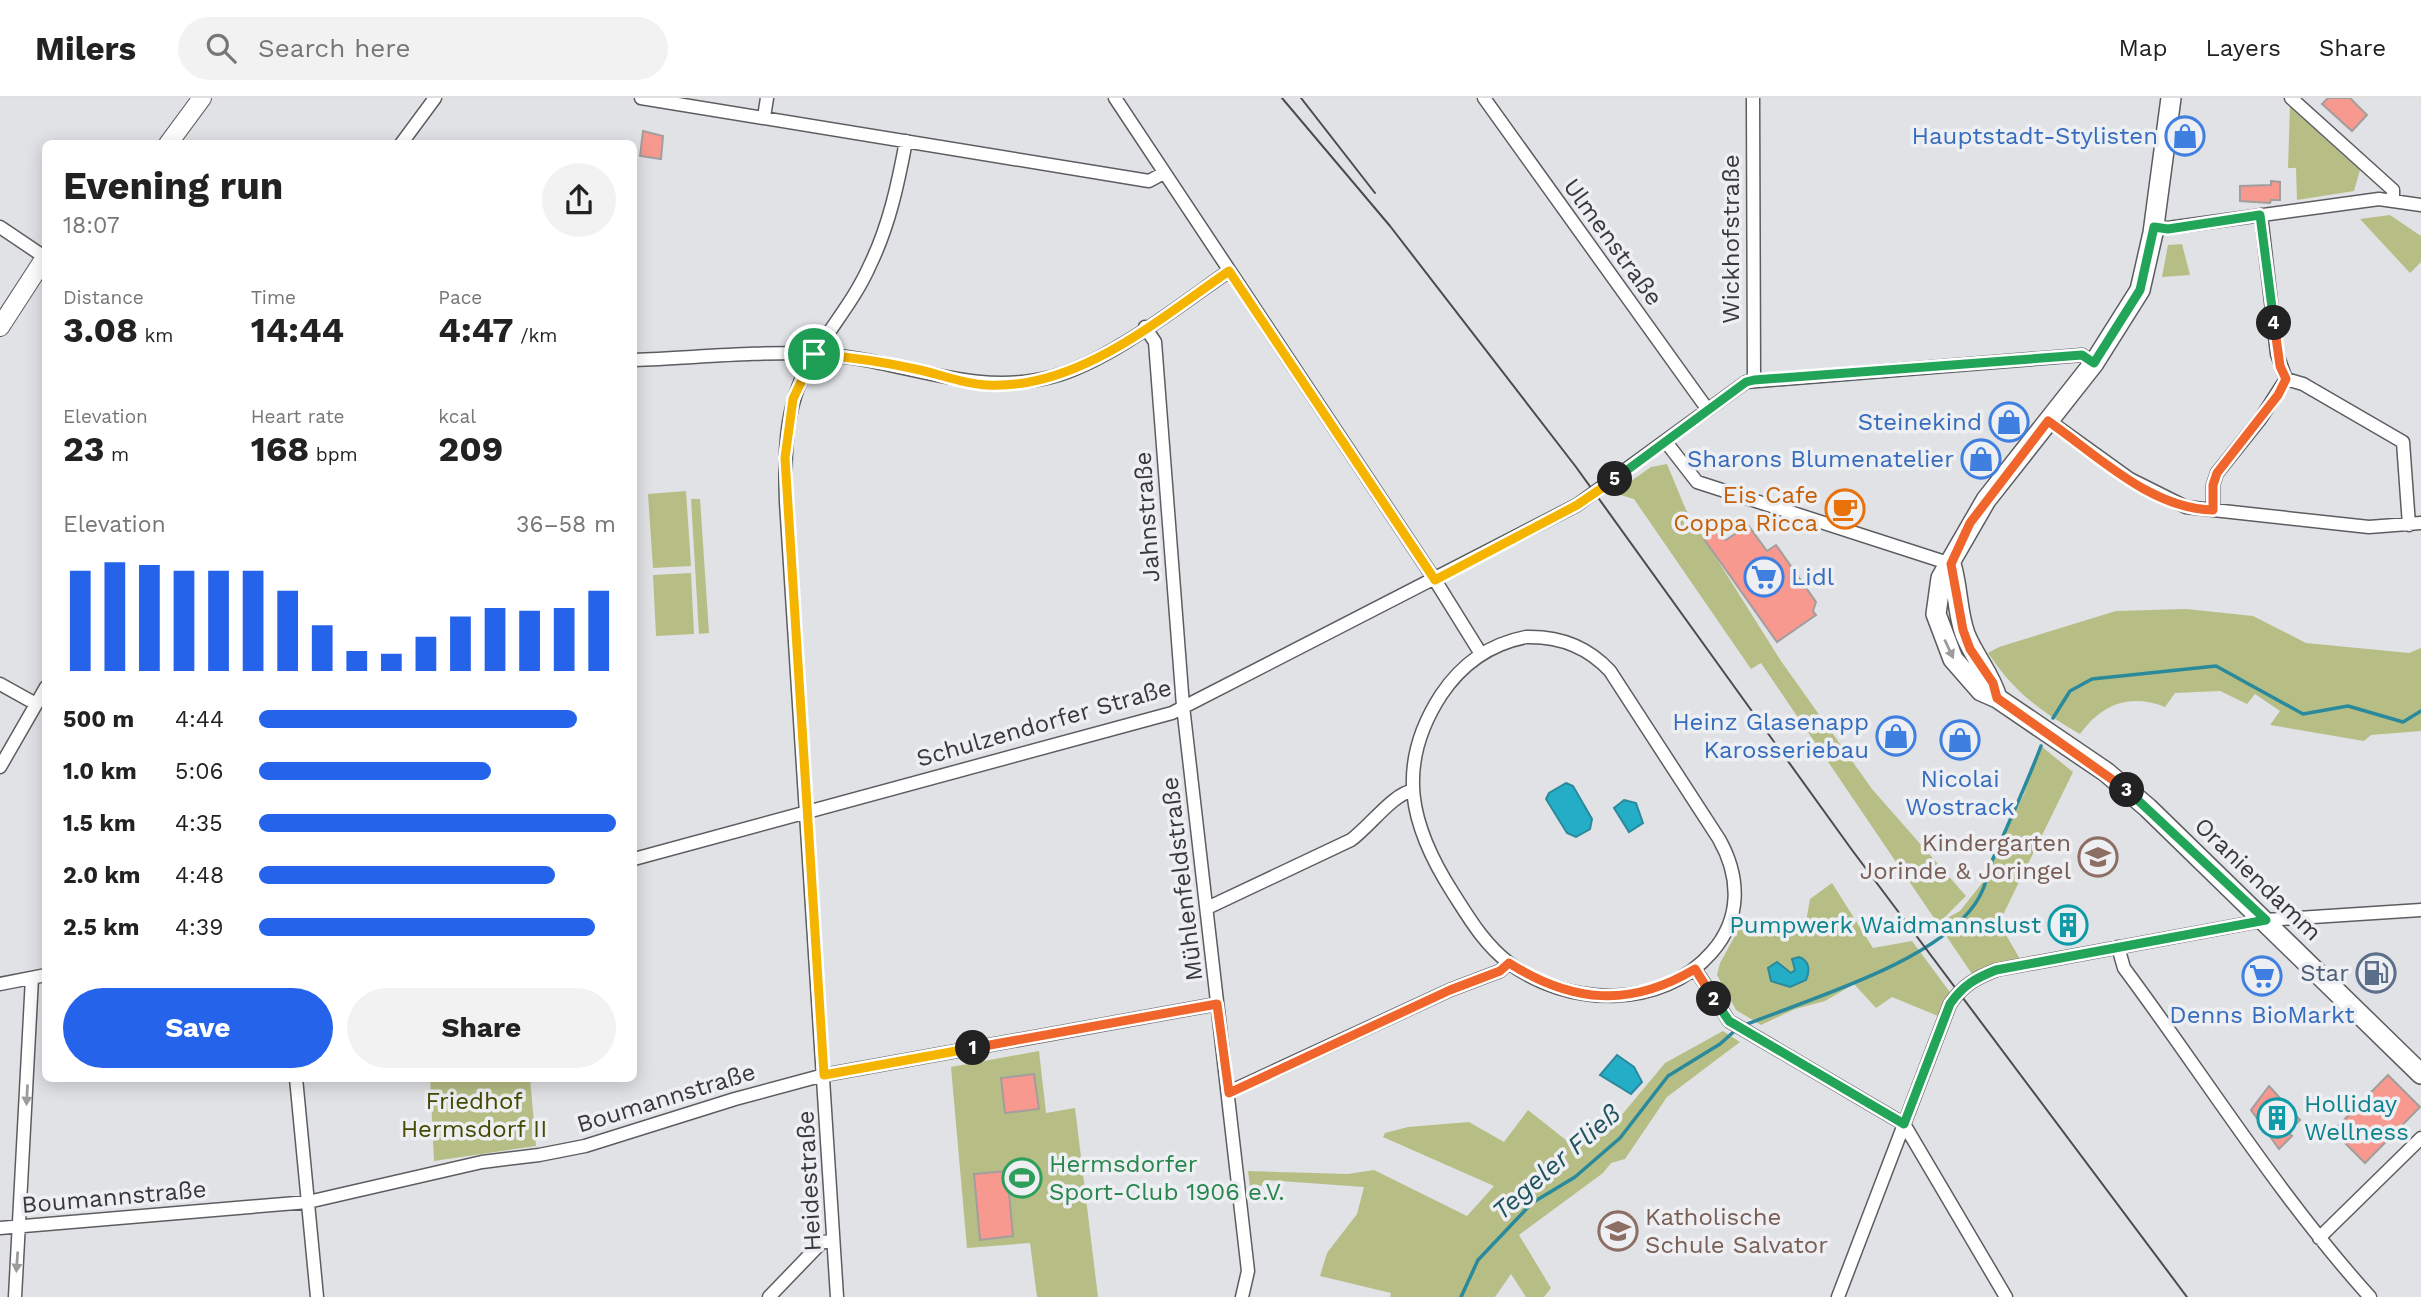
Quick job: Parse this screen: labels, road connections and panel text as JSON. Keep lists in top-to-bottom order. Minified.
{"streets":{"main road":["Oraniendamm"],"street":["Wickhofstraße","Ulmenstraße","Jahnstraße","Schulzendorfer Straße","Mühlenfeldstraße","Boumannstraße","Heidestraße"]},"crossings":[["Wickhofstraße","Schulzendorfer Straße"],["Ulmenstraße","Schulzendorfer Straße"],["Jahnstraße","Schulzendorfer Straße"],["Jahnstraße","Mühlenfeldstraße"],["Schulzendorfer Straße","Mühlenfeldstraße"],["Schulzendorfer Straße","Heidestraße"],["Mühlenfeldstraße","Boumannstraße"],["Boumannstraße","Heidestraße"]],"water":["Tegeler Fließ"],"parks":["Friedhof Hermsdorf II"],"places":{"shop":["Hauptstadt-Stylisten","Steinekind","Sharons Blumenatelier","Heinz Glasenapp Karosseriebau","Nicolai Wostrack"],"cafe":["Eis Cafe Coppa Ricca"],"supermarket":["Lidl","Denns BioMarkt"],"school or university":["Kindergarten Jorinde & Joringel","Katholische Schule Salvator"],"building":["Pumpwerk Waidmannslust","Holliday Wellness"],"fuel station":["Star"],"sports":["Hermsdorfer Sport-Club 1906 e.V."]},"page":{"header":"Milers","search":"Search here","nav":["Map","Layers","Share"],"heading":["Evening run","18:07"],"stats":[["Distance","3.08 km"],["Time","14:44"],["Pace","4:47 /km"],["Elevation","23 m"],["Heart rate","168 bpm"],["kcal","209"]],"pins":["4","5","3","2","1"],"chart":["Elevation","36–58 m"],"list":[{"name":"500 m","note":"4:44"},{"name":"1.0 km","note":"5:06"},{"name":"1.5 km","note":"4:35"},{"name":"2.0 km","note":"4:48"},{"name":"2.5 km","note":"4:39"}],"buttons":["Save","Share"]}}
